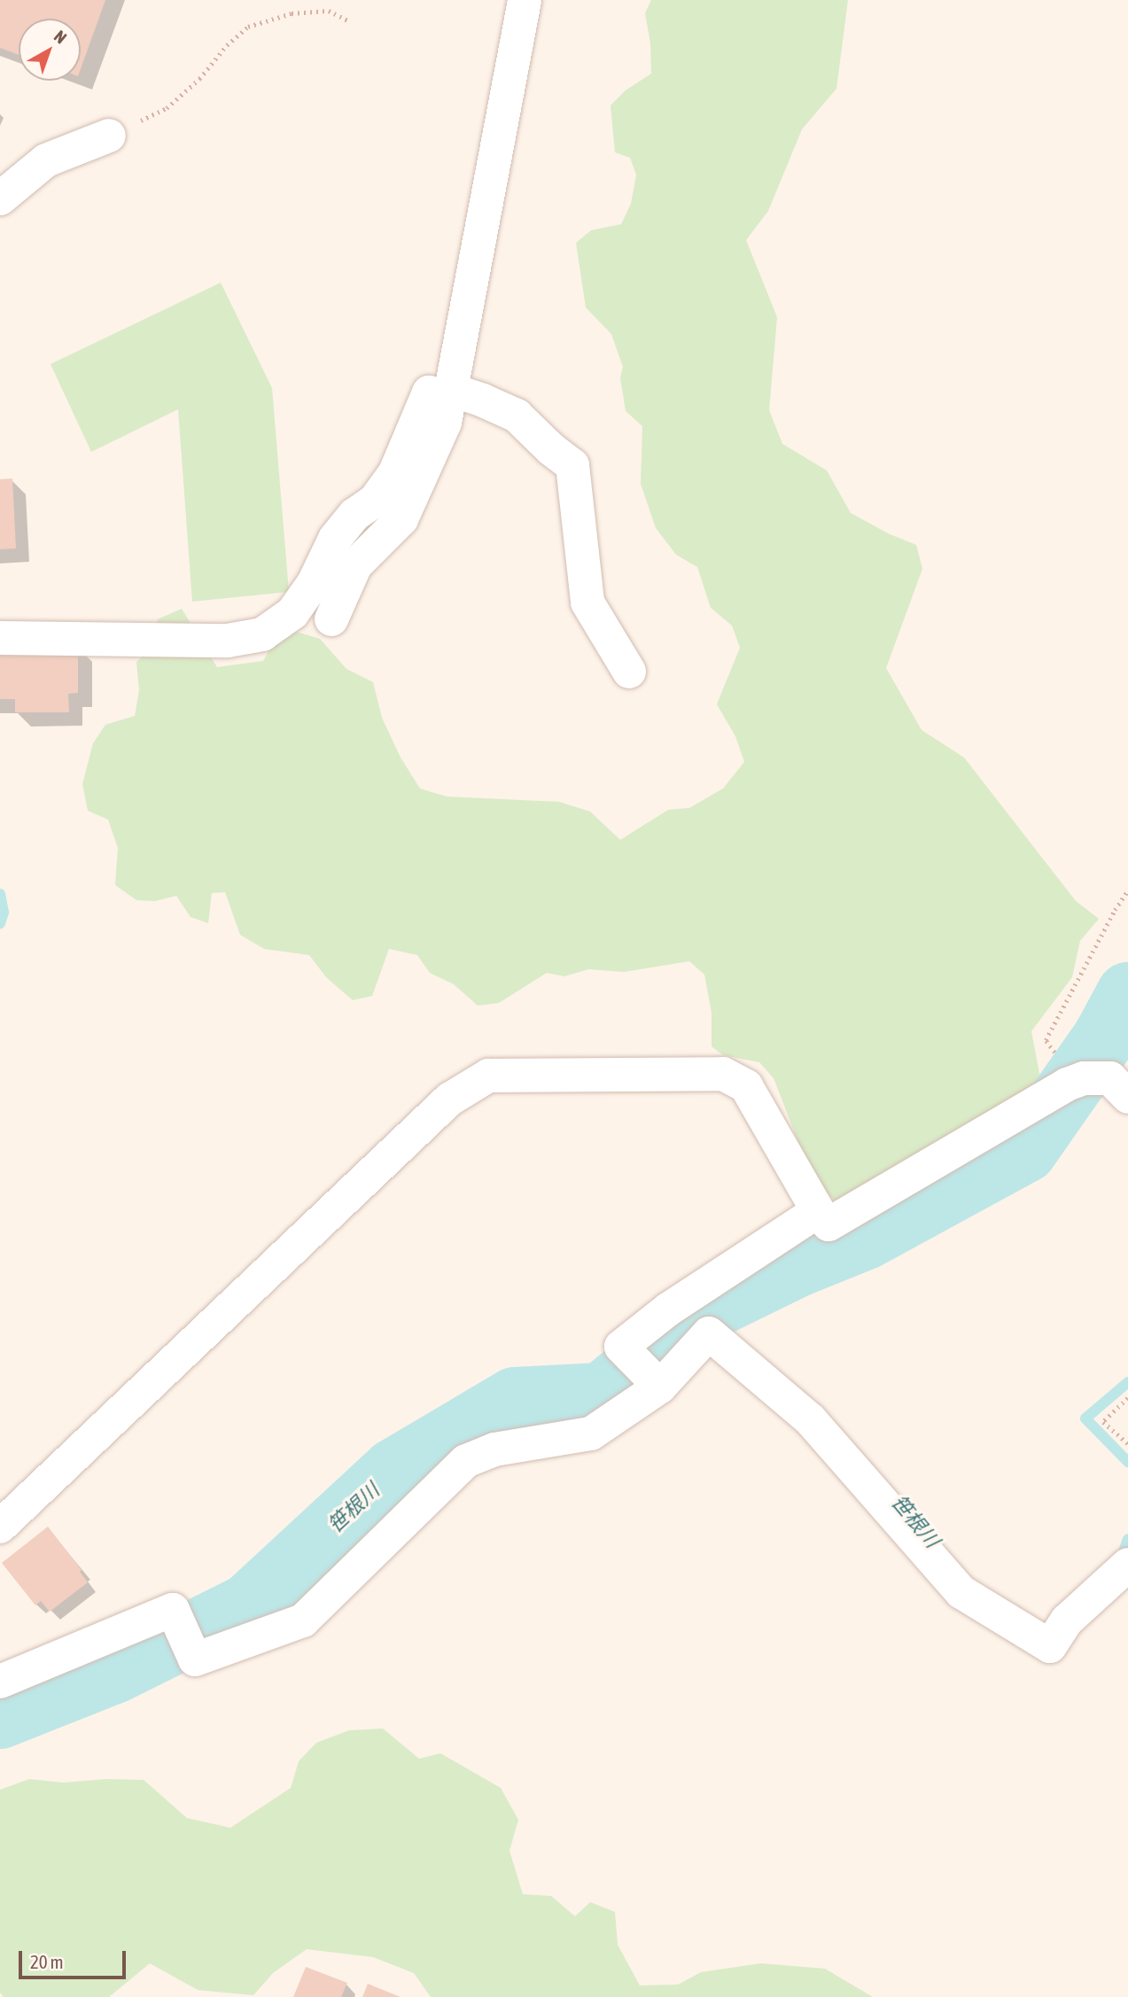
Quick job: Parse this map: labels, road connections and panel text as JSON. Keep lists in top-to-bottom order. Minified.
{"water":["笹根川"],"scale_bar":"20 m","north":"top right"}
